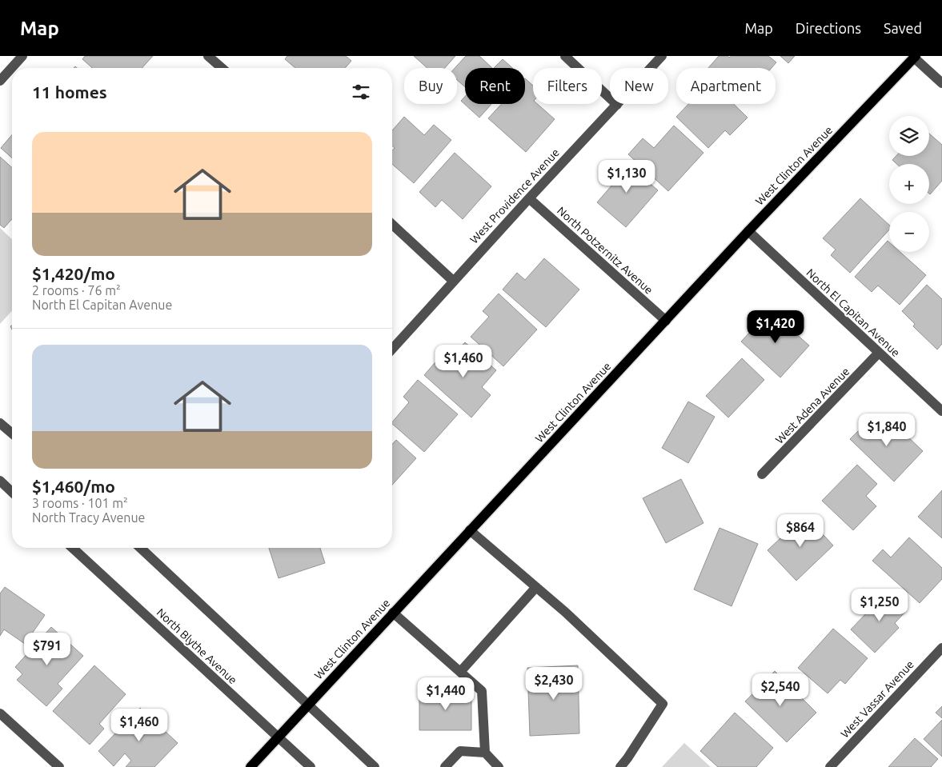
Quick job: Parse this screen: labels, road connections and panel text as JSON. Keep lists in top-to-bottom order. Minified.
{"streets":{"main road":["West Clinton Avenue"],"street":["West Providence Avenue","North Potzernitz Avenue","North El Capitan Avenue","West Adena Avenue","North Blythe Avenue","West Vassar Avenue"]},"crossings":[["West Clinton Avenue","North Potzernitz Avenue"],["West Clinton Avenue","North El Capitan Avenue"],["West Clinton Avenue","North Blythe Avenue"],["West Providence Avenue","North Potzernitz Avenue"],["North El Capitan Avenue","West Adena Avenue"]],"page":{"header":"Map","nav":["Map","Directions","Saved"],"chip":["Buy","Rent","Filters","New","Apartment"],"heading":"11 homes","map_buttons":["+","−"],"list":[{"name":"$1,420/mo","note":"2 rooms · 76 m² · North El Capitan Avenue"},{"name":"$1,460/mo","note":"3 rooms · 101 m² · North Tracy Avenue"}],"price":["$1,130","$1,420","$1,460","$1,840","$864","$1,250","$791","$2,430","$2,540","$1,440","$1,460"]}}
